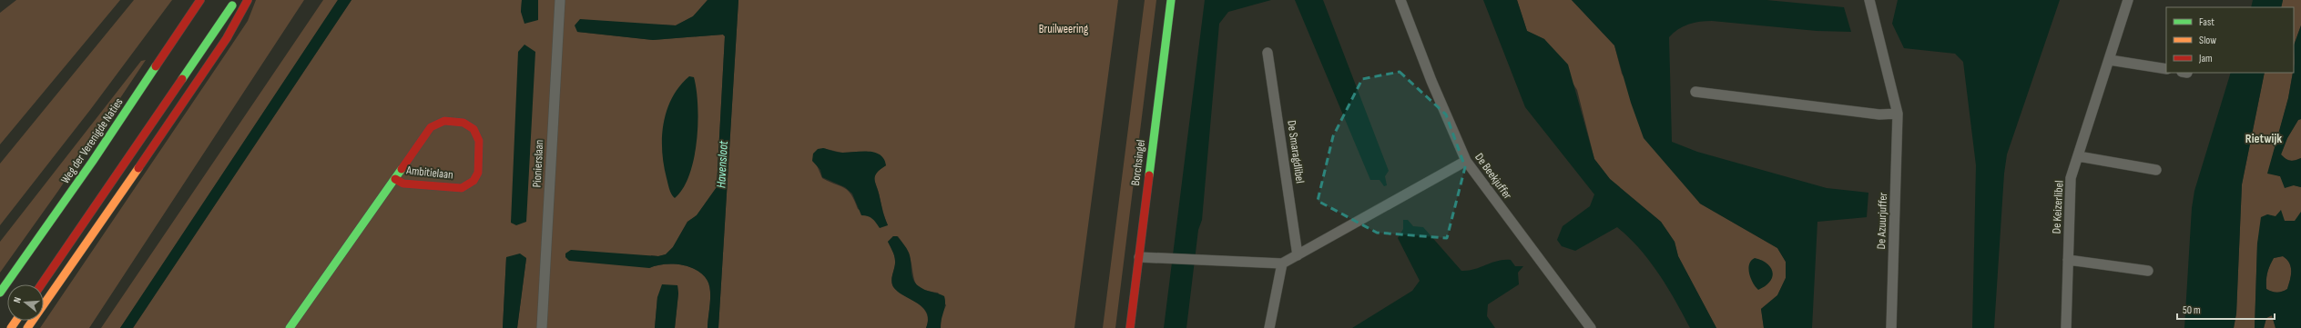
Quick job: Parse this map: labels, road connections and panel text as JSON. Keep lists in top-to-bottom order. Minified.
{"streets":{"main road":["Weg der Verenigde Naties","Borchsingel","Ambitielaan"],"street":["De Smaragdlibel","Pionierslaan","De Beekjuffer","De Keizerlibel","De Azuurjuffer"]},"districts":["Rietwijk"],"water":["Havensloot"],"parks":["Bruilweering"],"legend":["Fast","Slow","Jam"],"scale_bar":"50 m","north":"left"}
